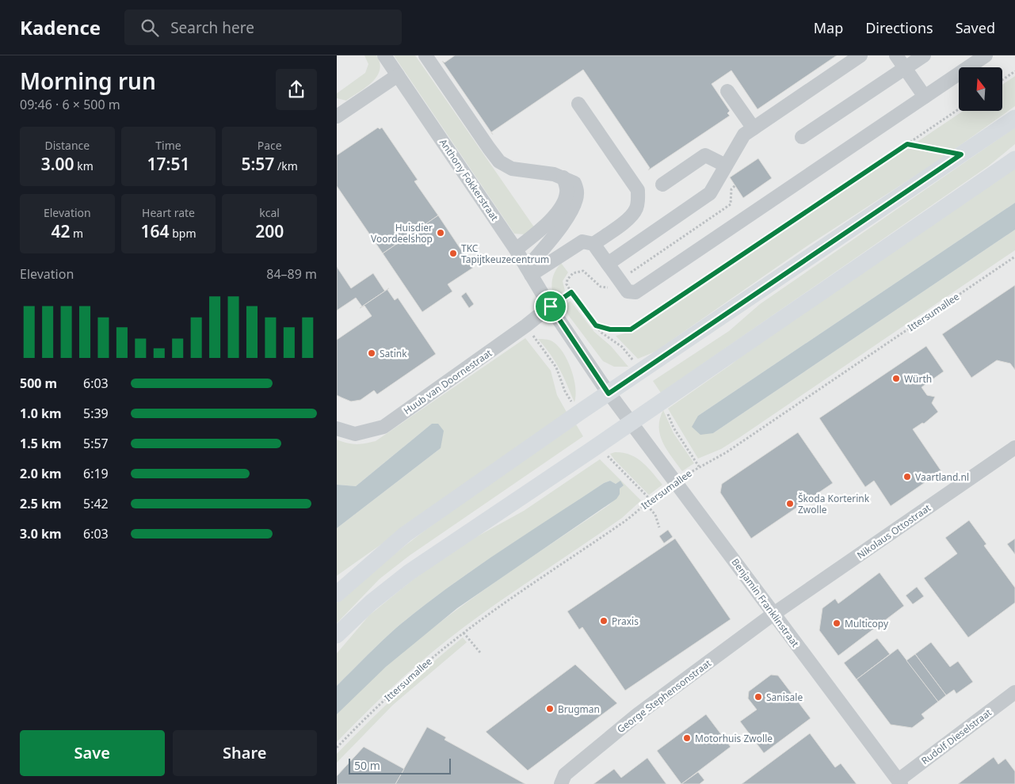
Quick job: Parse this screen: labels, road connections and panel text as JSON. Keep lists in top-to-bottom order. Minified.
{"streets":{"street":["Anthony Fokkerstraat","Huub van Doornestraat","Nikolaus Ottostraat","Benjamin Franklinstraat","George Stephensonstraat","Rudolf Dieselstraat"],"path":["Ittersumallee"]},"crossings":[["Anthony Fokkerstraat","Huub van Doornestraat"],["Anthony Fokkerstraat","Benjamin Franklinstraat"],["Ittersumallee","Benjamin Franklinstraat"],["Nikolaus Ottostraat","Benjamin Franklinstraat"],["Nikolaus Ottostraat","George Stephensonstraat"],["Benjamin Franklinstraat","George Stephensonstraat"],["Benjamin Franklinstraat","Rudolf Dieselstraat"]],"places":["Huisdier Voordeelshop","TKC Tapijtkeuzecentrum","Satink","Würth","Vaartland.nl","Škoda Korterink Zwolle","Praxis","Multicopy","Sanisale","Brugman","Motorhuis Zwolle"],"scale_bar":"50 m","north":"top","page":{"header":"Kadence","search":"Search here","nav":["Map","Directions","Saved"],"heading":["Morning run","09:46 · 6 × 500 m"],"stats":[["Distance","3.00 km"],["Time","17:51"],["Pace","5:57 /km"],["Elevation","42 m"],["Heart rate","164 bpm"],["kcal","200"]],"chart":["Elevation","84–89 m"],"list":[{"name":"500 m","note":"6:03"},{"name":"1.0 km","note":"5:39"},{"name":"1.5 km","note":"5:57"},{"name":"2.0 km","note":"6:19"},{"name":"2.5 km","note":"5:42"},{"name":"3.0 km","note":"6:03"}],"buttons":["Save","Share"],"scale":"50 m"}}
